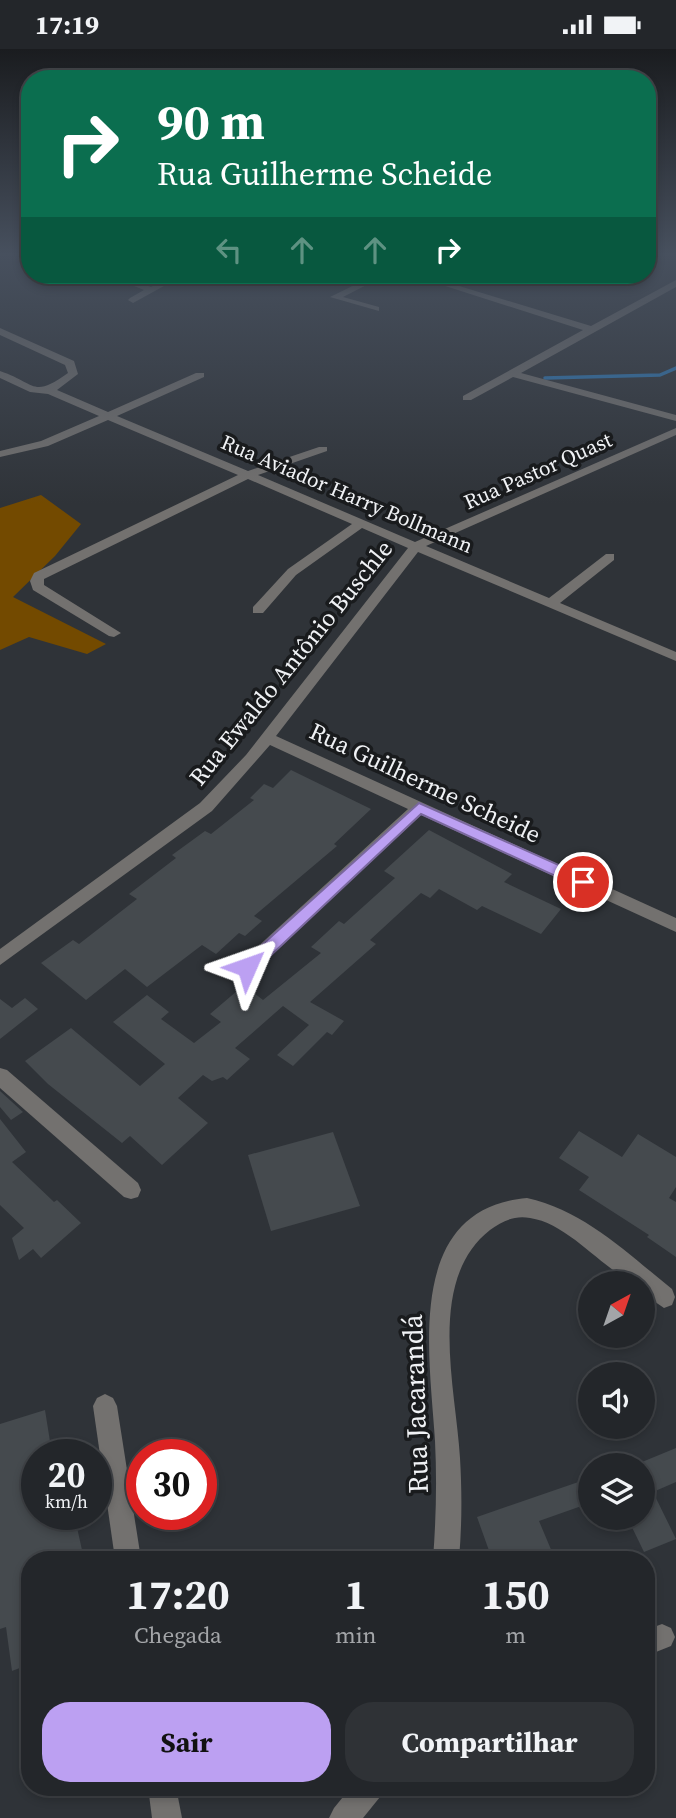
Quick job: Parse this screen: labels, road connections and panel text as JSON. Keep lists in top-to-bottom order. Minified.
{"streets":{"street":["Rua Pastor Quast","Rua Aviador Harry Bollmann","Rua Ewaldo Antônio Buschle","Rua Guilherme Scheide","Rua Jacarandá"]},"crossings":[["Rua Pastor Quast","Rua Aviador Harry Bollmann"],["Rua Pastor Quast","Rua Ewaldo Antônio Buschle"],["Rua Aviador Harry Bollmann","Rua Ewaldo Antônio Buschle"],["Rua Ewaldo Antônio Buschle","Rua Guilherme Scheide"]],"north":"top right","page":{"status":"17:19","turn":["90 m","Rua Guilherme Scheide"],"speed":"20 km/h","limit":"30","eta":["17:20","Chegada","1","min","150","m"],"buttons":["Sair","Compartilhar"]}}
